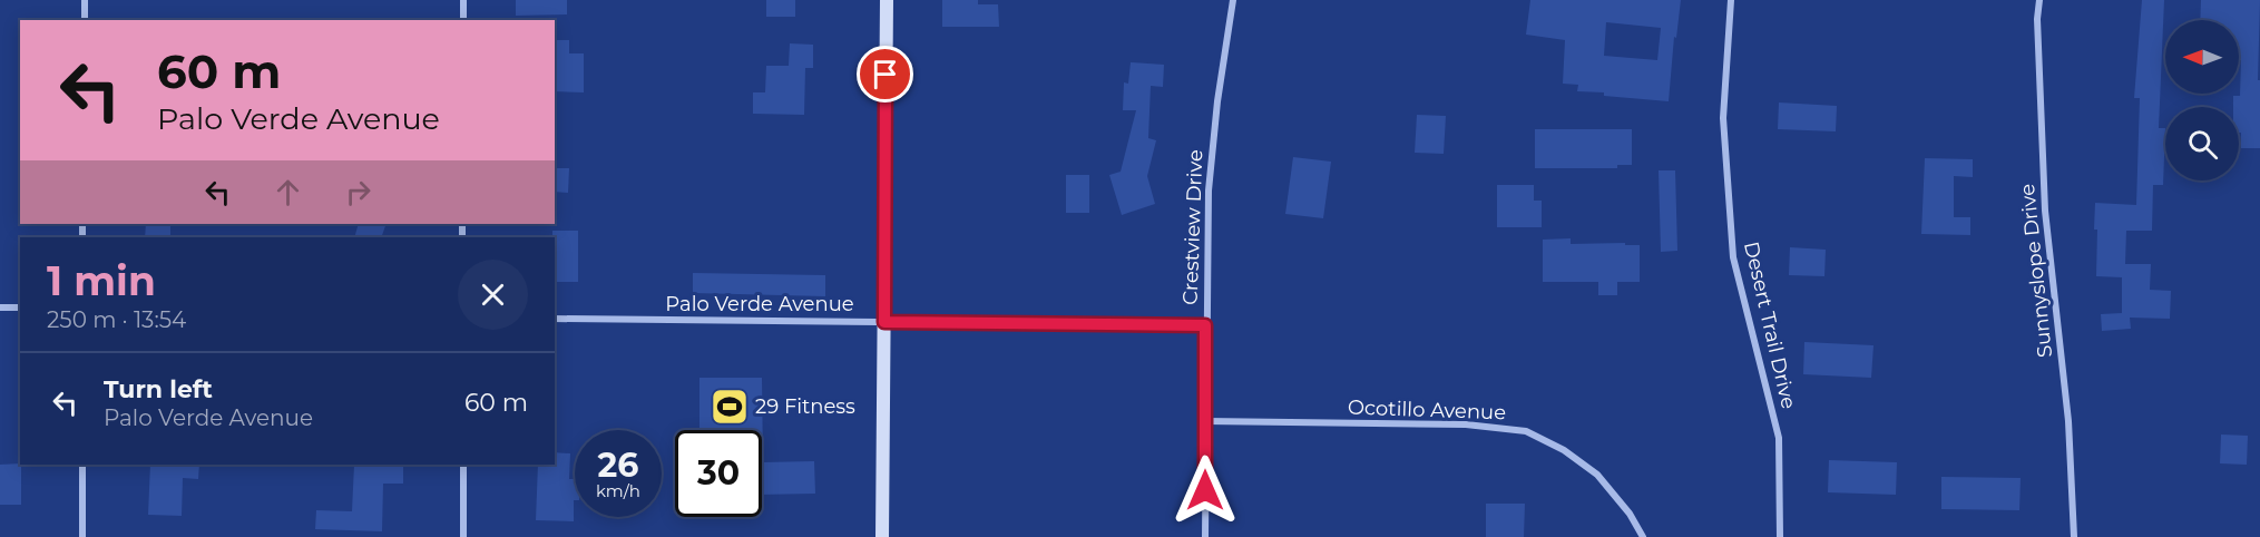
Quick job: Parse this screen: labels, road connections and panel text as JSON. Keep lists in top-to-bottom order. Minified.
{"streets":{"street":["Crestview Drive","Sunnyslope Drive","Palo Verde Avenue","Desert Trail Drive","Ocotillo Avenue"]},"crossings":[["Crestview Drive","Palo Verde Avenue"],["Crestview Drive","Ocotillo Avenue"]],"places":{"sports":["29 Fitness"]},"north":"left","page":{"turn":["60 m","Palo Verde Avenue"],"heading":["1 min","250 m · 13:54"],"list":[{"name":"Turn left","note":"Palo Verde Avenue","value":"60 m"}],"speed":"26 km/h","limit":"30"}}
